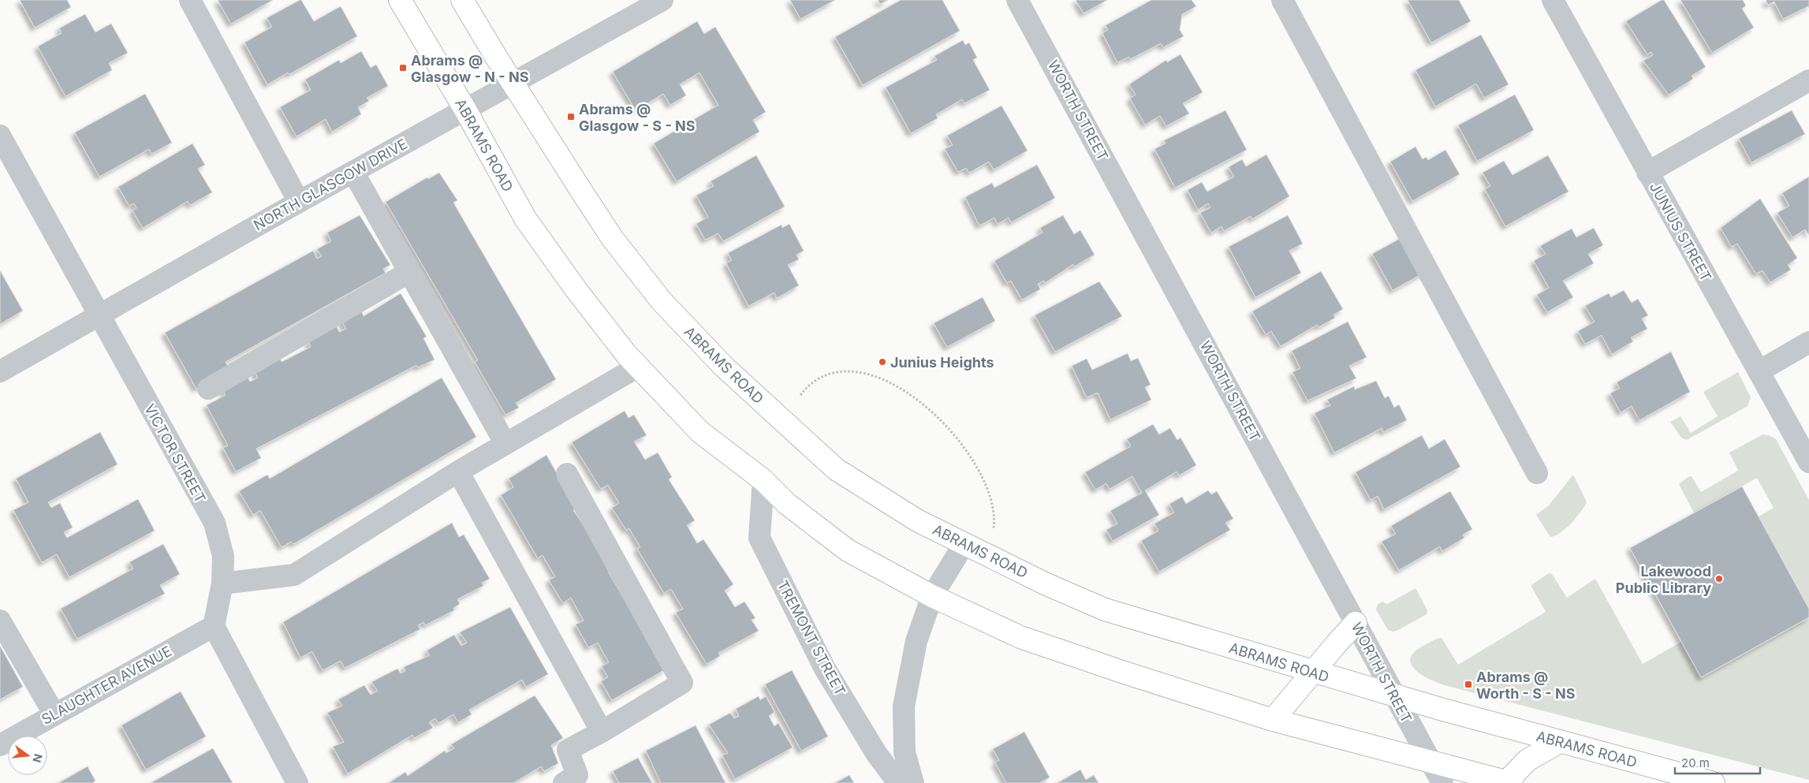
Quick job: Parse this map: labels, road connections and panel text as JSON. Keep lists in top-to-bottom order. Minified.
{"streets":{"main road":["ABRAMS ROAD"],"street":["WORTH STREET","NORTH GLASGOW DRIVE","JUNIUS STREET","VICTOR STREET","TREMONT STREET","SLAUGHTER AVENUE"]},"crossings":[["WORTH STREET","ABRAMS ROAD"],["ABRAMS ROAD","NORTH GLASGOW DRIVE"],["ABRAMS ROAD","TREMONT STREET"],["NORTH GLASGOW DRIVE","VICTOR STREET"],["VICTOR STREET","SLAUGHTER AVENUE"]],"places":{"transit":["Abrams @ Glasgow - N - NS","Abrams @ Glasgow - S - NS","Abrams @ Worth - S - NS"],"other":["Junius Heights","Lakewood Public Library"]},"scale_bar":"20 m","north":"right"}
